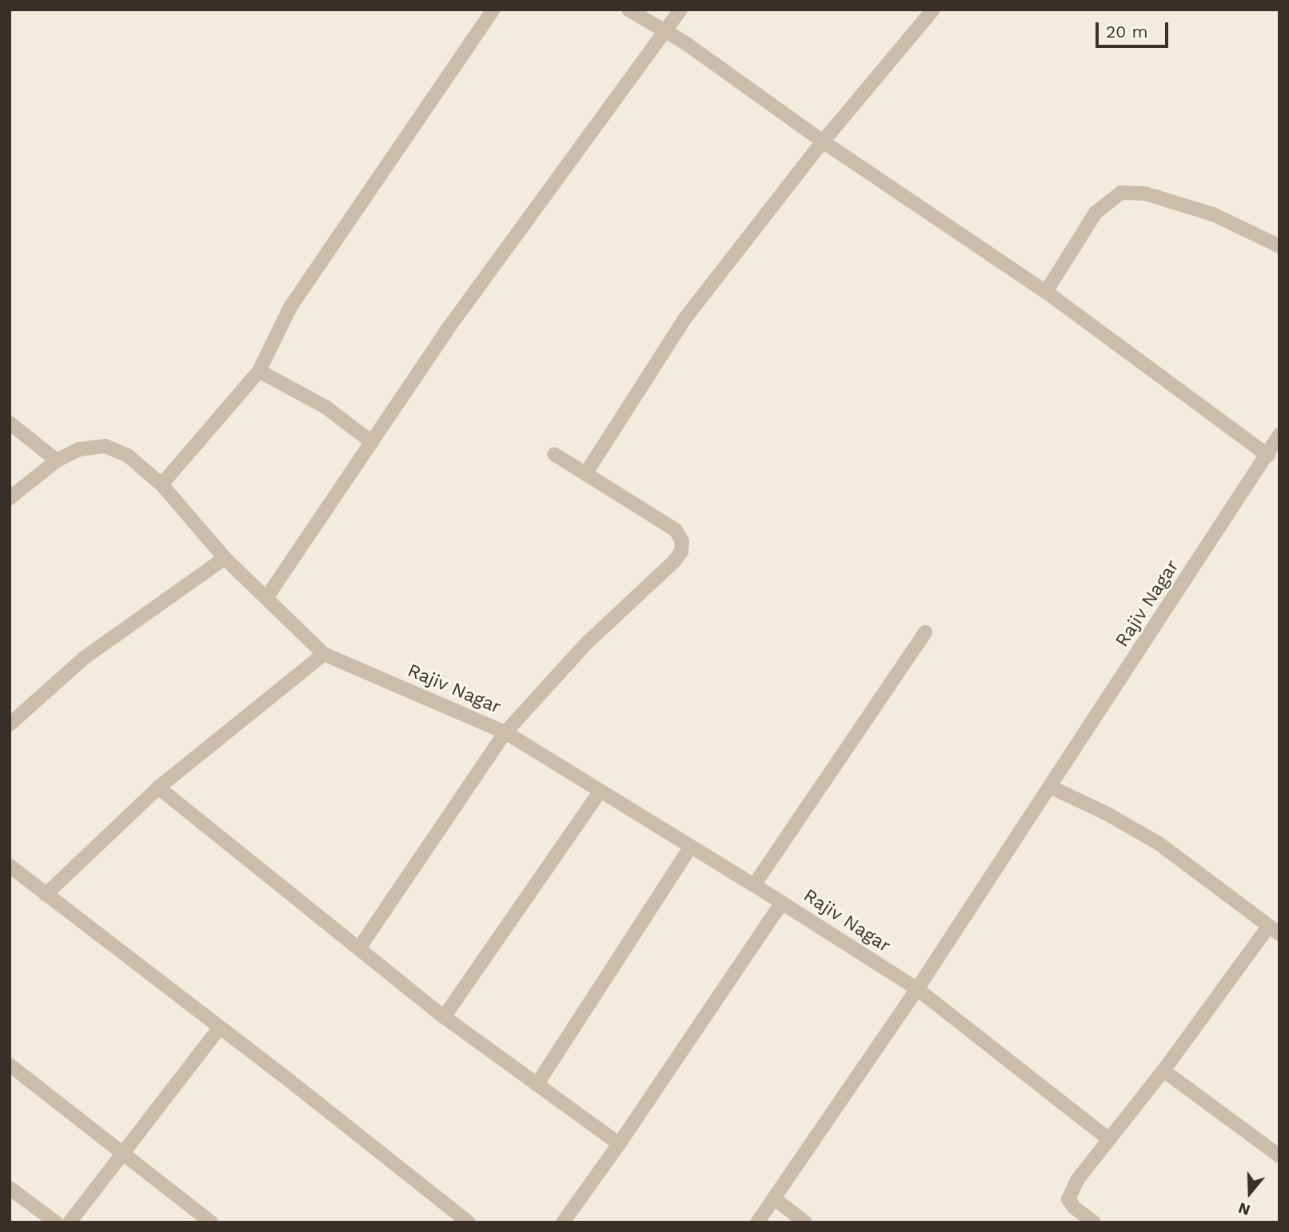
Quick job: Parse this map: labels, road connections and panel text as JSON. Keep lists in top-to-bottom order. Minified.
{"streets":{"street":["Rajiv Nagar"]},"scale_bar":"20 m","north":"bottom"}
